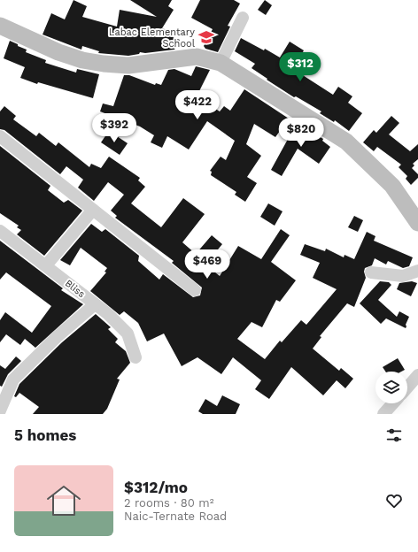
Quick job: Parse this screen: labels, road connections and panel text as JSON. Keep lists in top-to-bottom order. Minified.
{"streets":{"street":["Bliss"]},"places":{"school or university":["Labac Elementary School"]},"page":{"price":["$312","$422","$392","$820","$469"],"heading":"5 homes","list":[{"name":"$312/mo","note":"2 rooms · 80 m² · Naic-Ternate Road"}]}}
